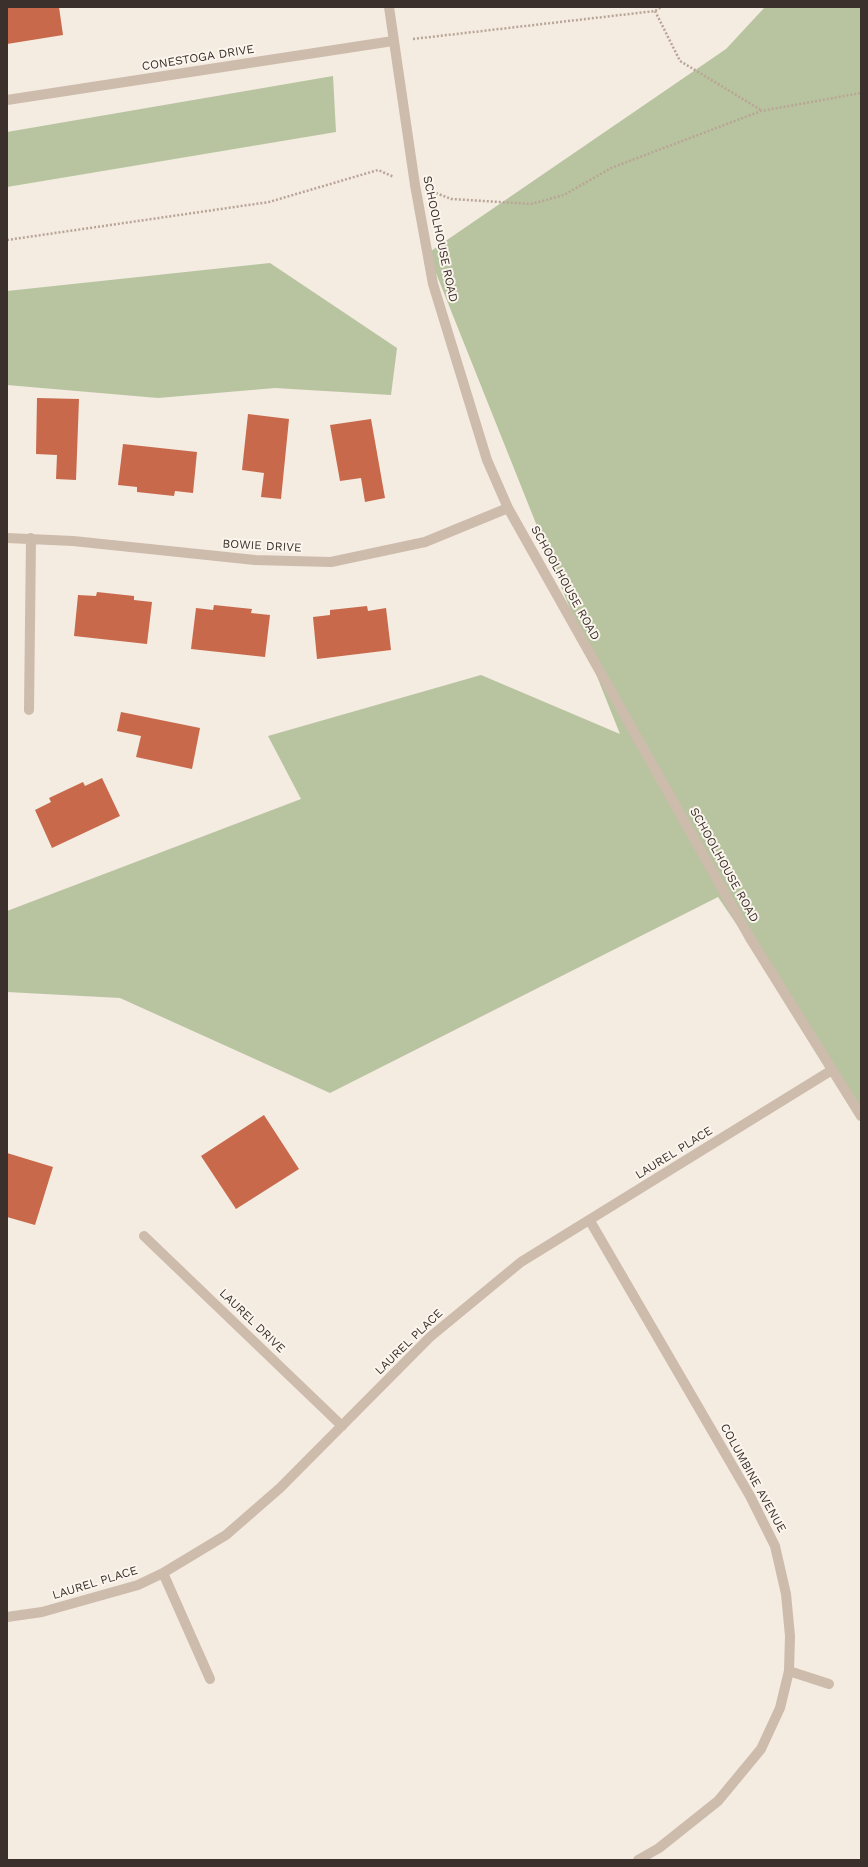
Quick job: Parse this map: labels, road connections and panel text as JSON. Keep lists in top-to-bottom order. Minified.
{"streets":{"street":["CONESTOGA DRIVE","SCHOOLHOUSE ROAD","BOWIE DRIVE","LAUREL PLACE","LAUREL DRIVE","COLUMBINE AVENUE"]},"crossings":[["CONESTOGA DRIVE","SCHOOLHOUSE ROAD"],["SCHOOLHOUSE ROAD","BOWIE DRIVE"],["SCHOOLHOUSE ROAD","LAUREL PLACE"],["LAUREL PLACE","LAUREL DRIVE"],["LAUREL PLACE","COLUMBINE AVENUE"]]}
